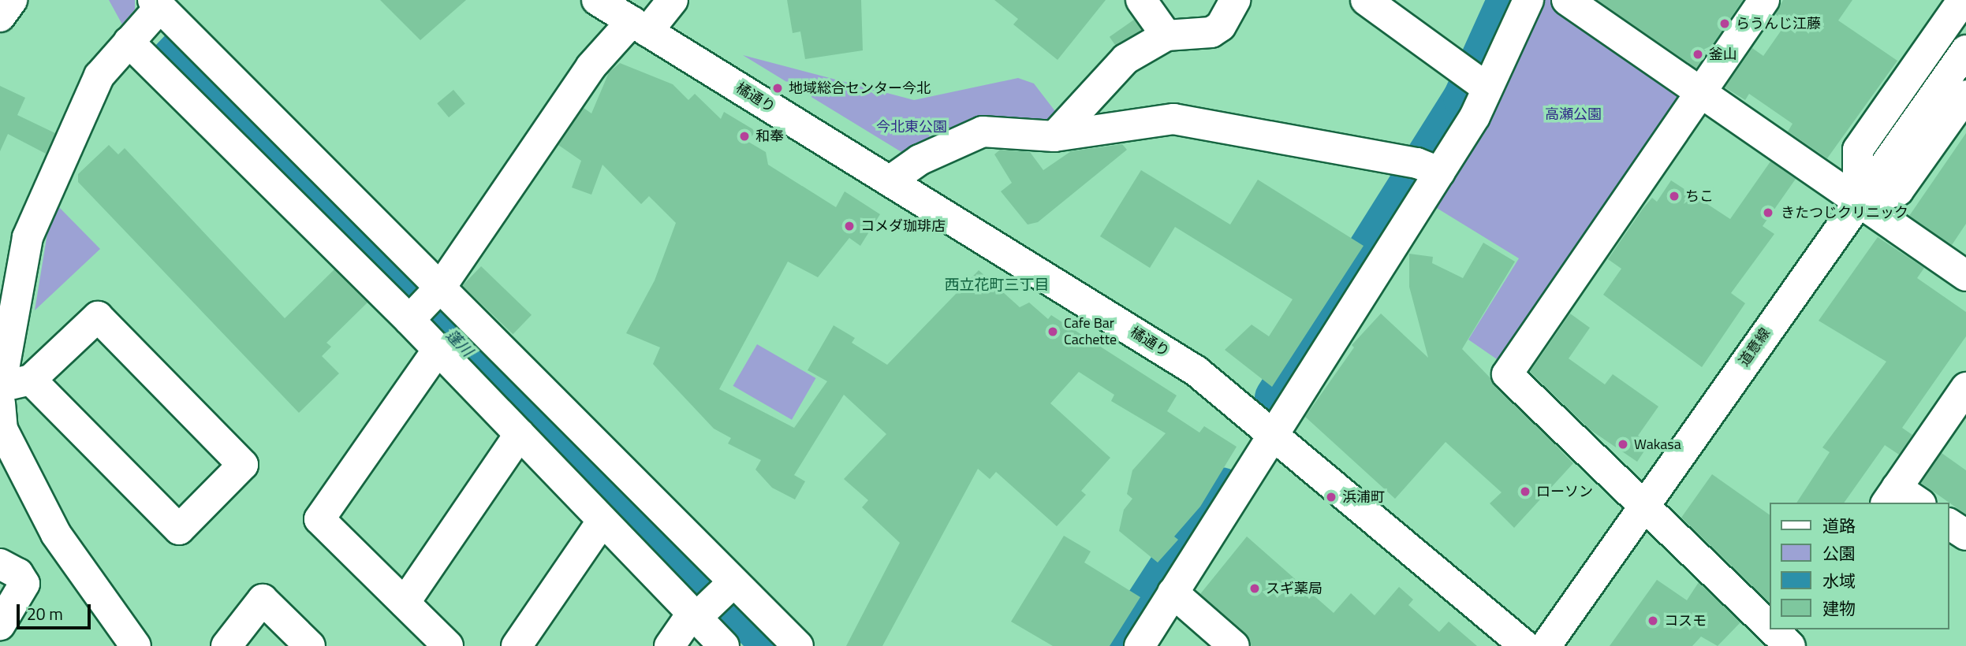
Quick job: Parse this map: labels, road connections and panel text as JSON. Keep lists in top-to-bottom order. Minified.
{"streets":{"street":["橘通り","道意線"]},"districts":["西立花町三丁目"],"water":["蓬川"],"parks":["高瀬公園","今北東公園"],"places":["らうんじ江藤","釜山","地域総合センター今北","和奉","ちこ","きたつじクリニック","コメダ珈琲店","Cafe Bar Cachette","Wakasa","ローソン","浜浦町","スギ薬局","コスモ"],"legend":["道路","公園","水域","建物"],"scale_bar":"20 m"}
